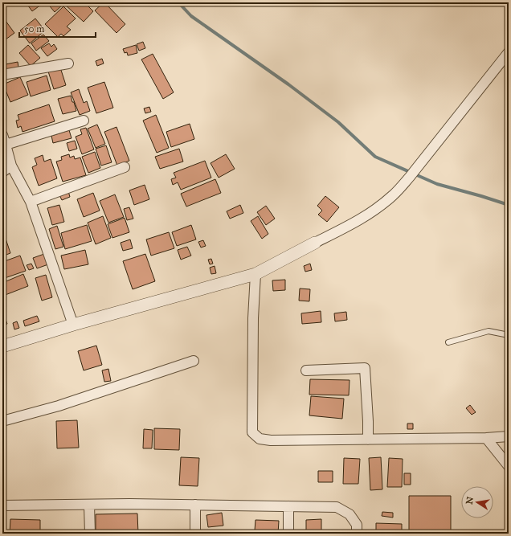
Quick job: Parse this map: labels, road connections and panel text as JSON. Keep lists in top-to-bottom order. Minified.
{"scale_bar":"50 m","north":"left"}
